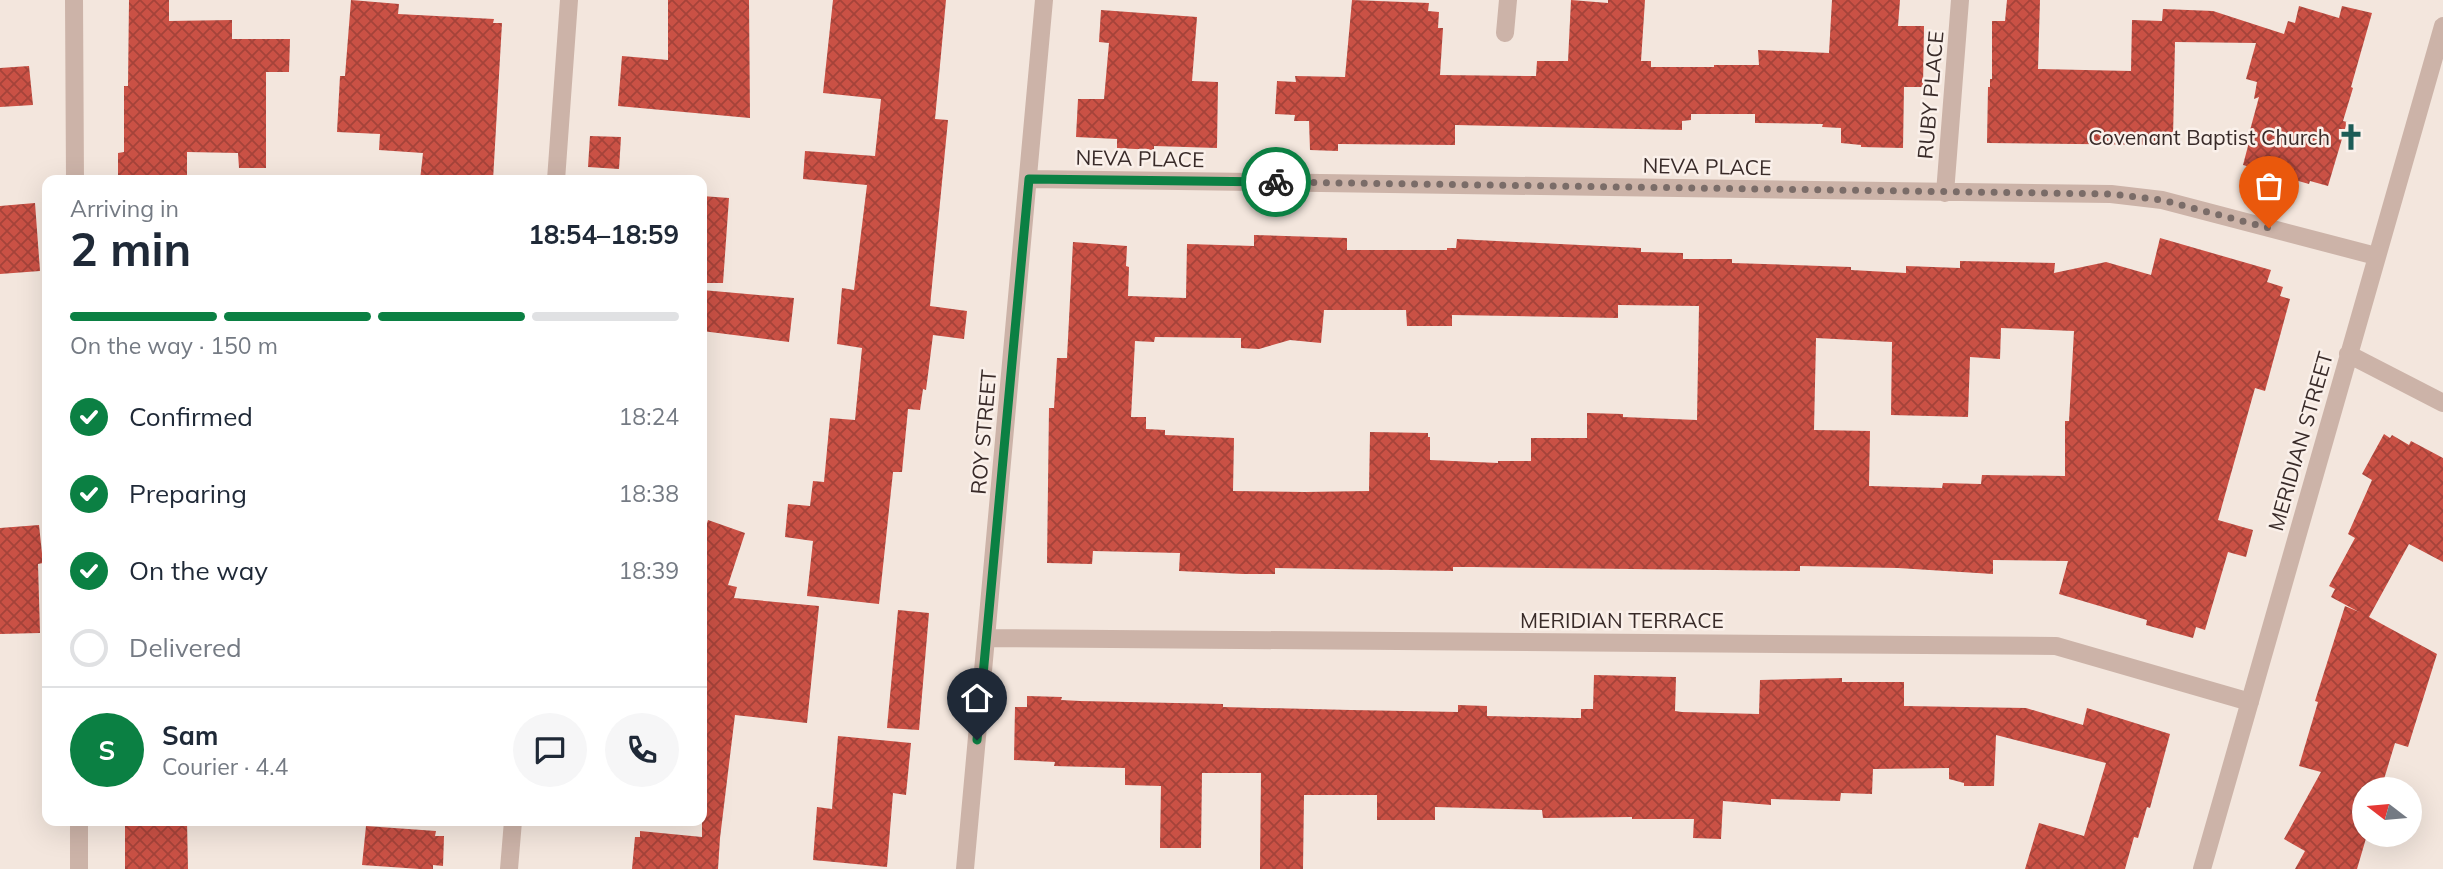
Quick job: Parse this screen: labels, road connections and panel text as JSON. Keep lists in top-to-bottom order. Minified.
{"streets":{"street":["RUBY PLACE","NEVA PLACE","ROY STREET","MERIDIAN STREET","MERIDIAN TERRACE"]},"crossings":[["RUBY PLACE","NEVA PLACE"],["NEVA PLACE","ROY STREET"],["NEVA PLACE","MERIDIAN STREET"],["ROY STREET","MERIDIAN TERRACE"],["MERIDIAN STREET","MERIDIAN TERRACE"]],"places":{"church":["Covenant Baptist Church"]},"north":"left","page":{"heading":["2 min","Arriving in","18:54–18:59"],"panel":["Sam","Courier · 4.4"],"bar":"On the way · 150 m","list":[["Confirmed","18:24"],["Preparing","18:38"],["On the way","18:39"],"Delivered"],"round":"S"}}
